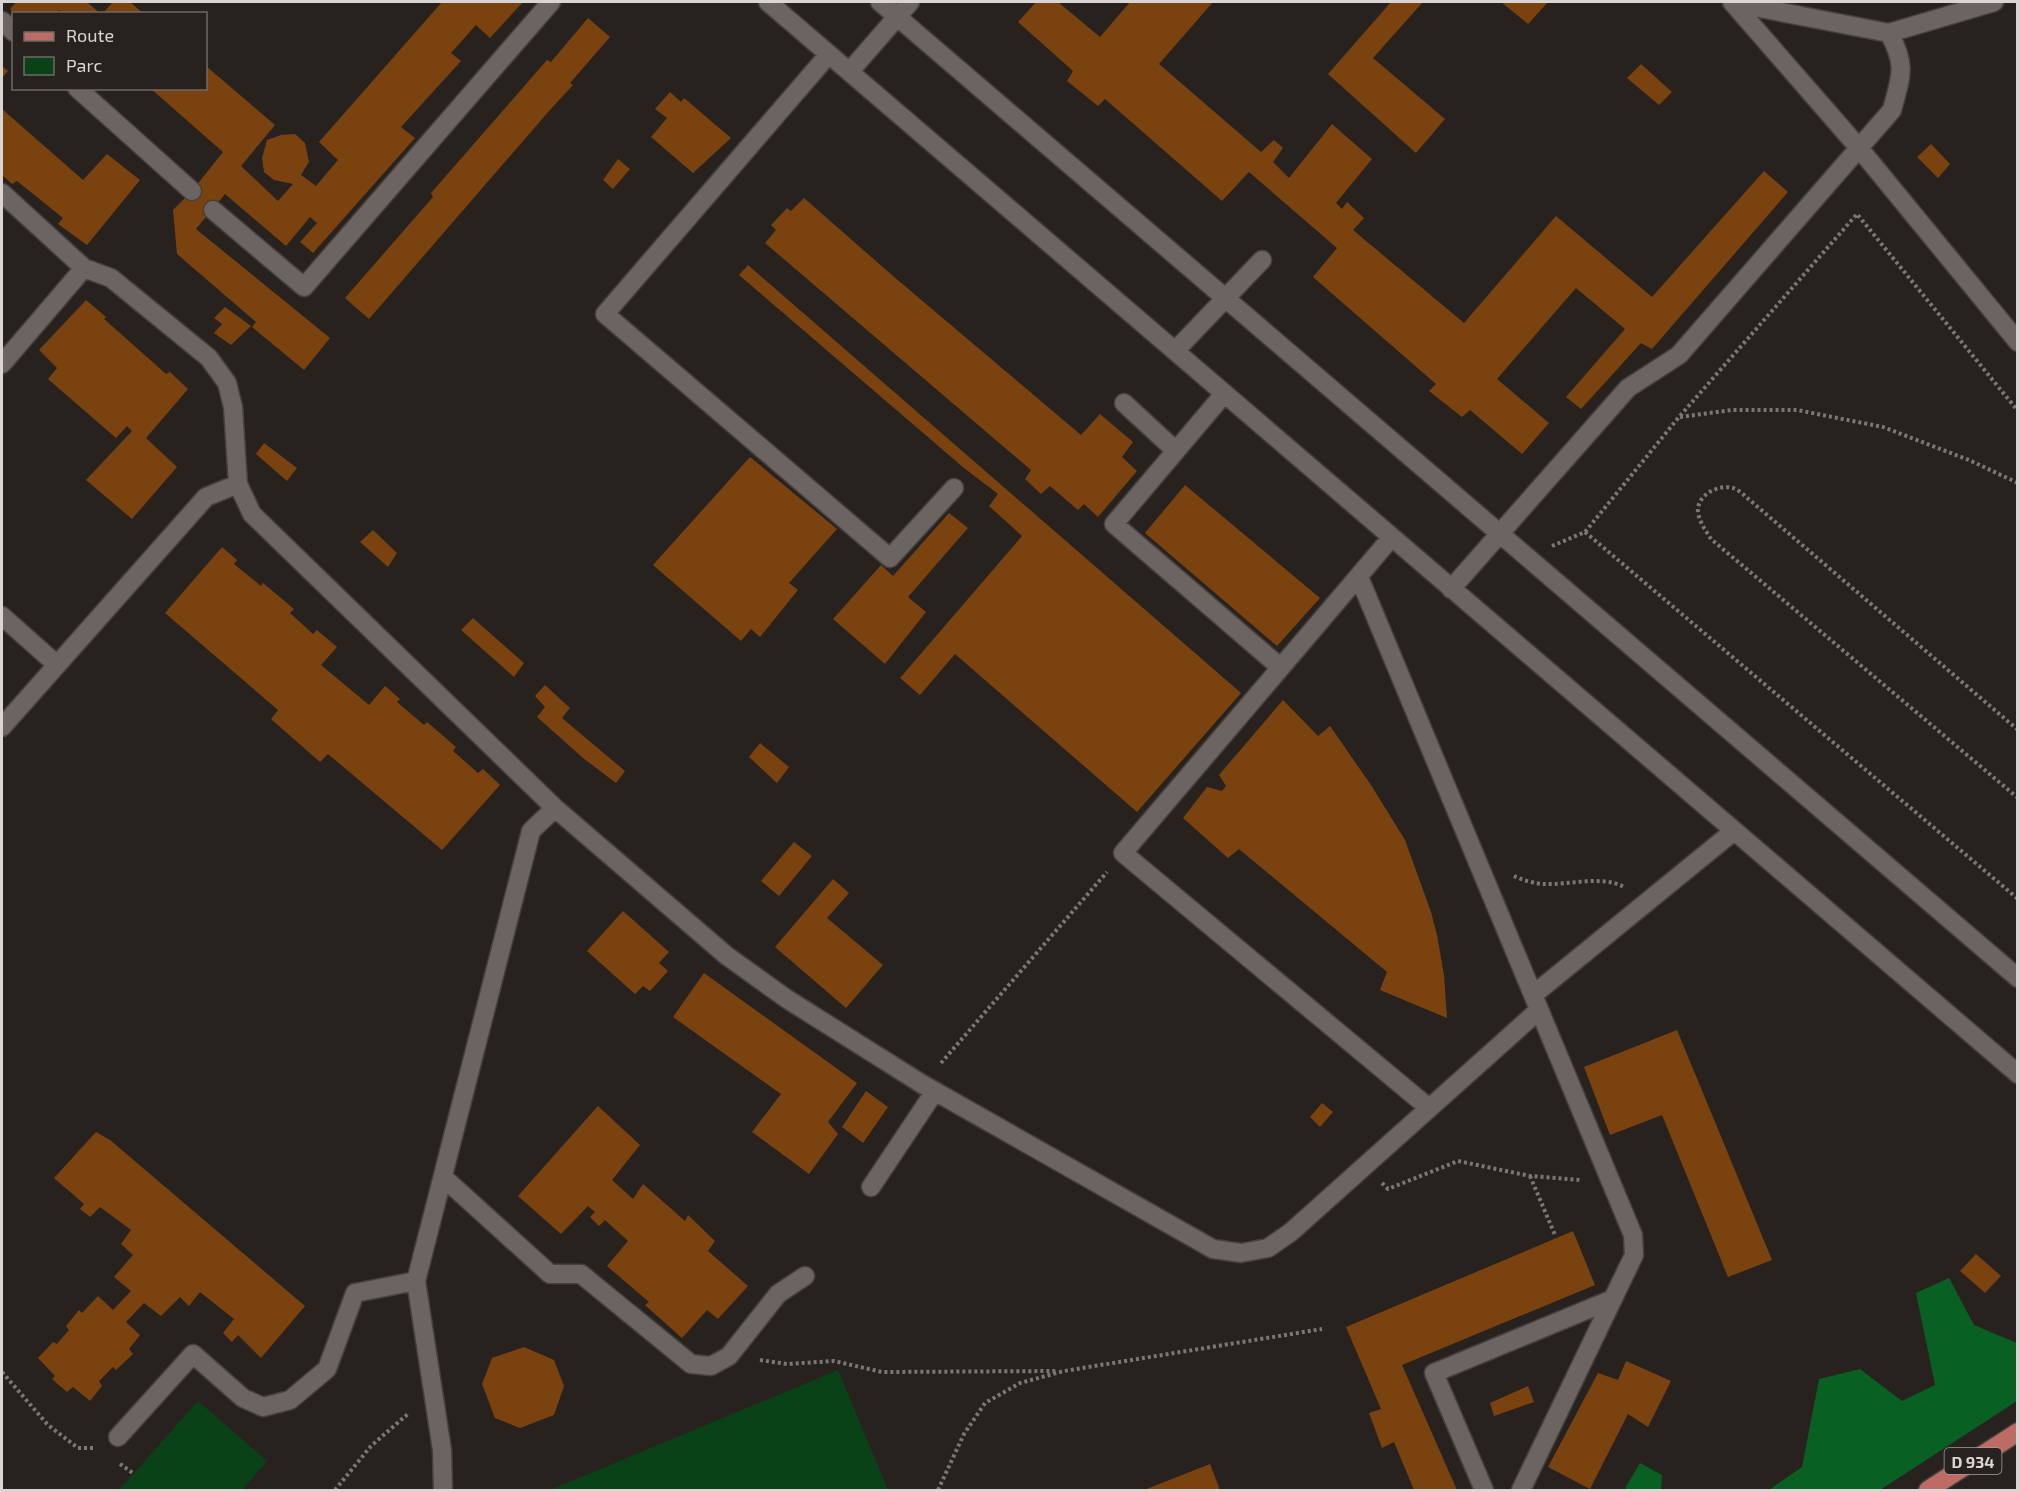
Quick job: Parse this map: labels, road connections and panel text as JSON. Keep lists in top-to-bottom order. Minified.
{"streets":{"main road":["D 934"]},"legend":["Route","Parc"]}
